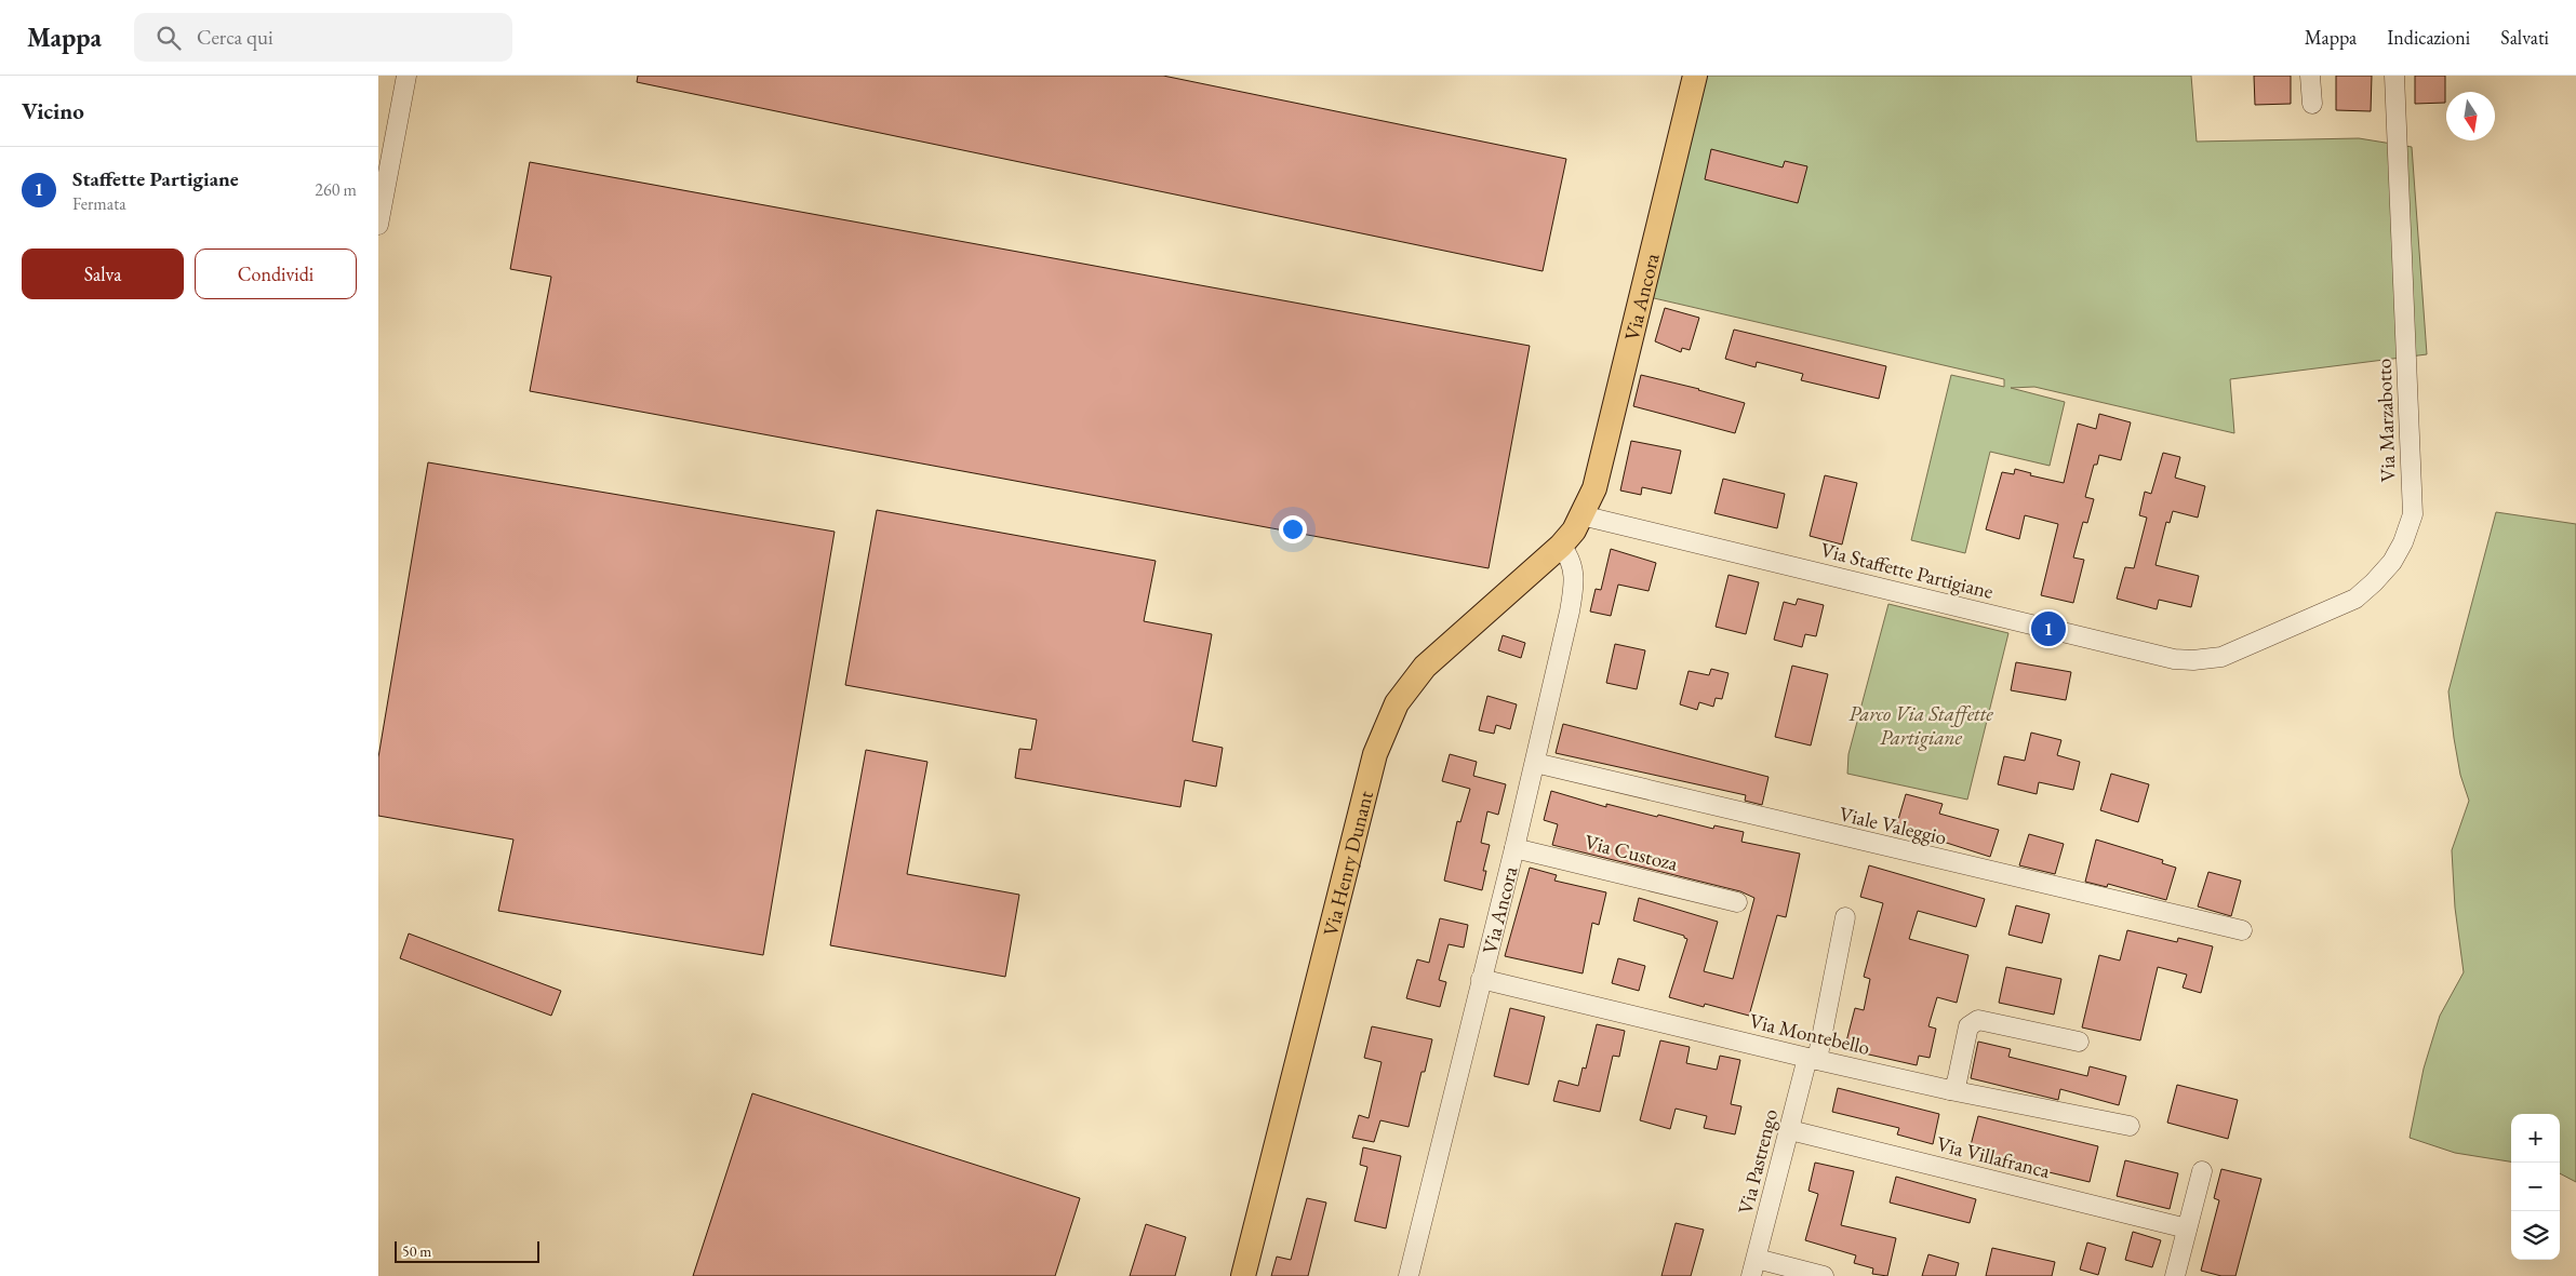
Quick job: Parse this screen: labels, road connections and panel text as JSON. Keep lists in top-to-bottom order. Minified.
{"streets":{"main road":["Via Ancora","Via Henry Dunant"],"street":["Via Marzabotto","Via Staffette Partigiane","Viale Valeggio","Via Custoza","Via Montebello","Via Villafranca","Via Pastrengo"]},"crossings":[["Via Ancora","Via Staffette Partigiane"],["Via Ancora","Viale Valeggio"],["Via Ancora","Via Custoza"],["Via Ancora","Via Henry Dunant"],["Via Ancora","Via Montebello"],["Via Marzabotto","Via Staffette Partigiane"],["Via Montebello","Via Pastrengo"],["Via Villafranca","Via Pastrengo"]],"parks":["Parco Via Staffette Partigiane"],"scale_bar":"50 m","north":"bottom","page":{"header":"Mappa","search":"Cerca qui","nav":["Mappa","Indicazioni","Salvati"],"heading":"Vicino","list":[{"mark":"1","name":"Staffette Partigiane","note":"Fermata","value":"260 m"}],"buttons":["Salva","Condividi"],"pins":"1","map_buttons":["+","−"],"scale":"50 m"}}
